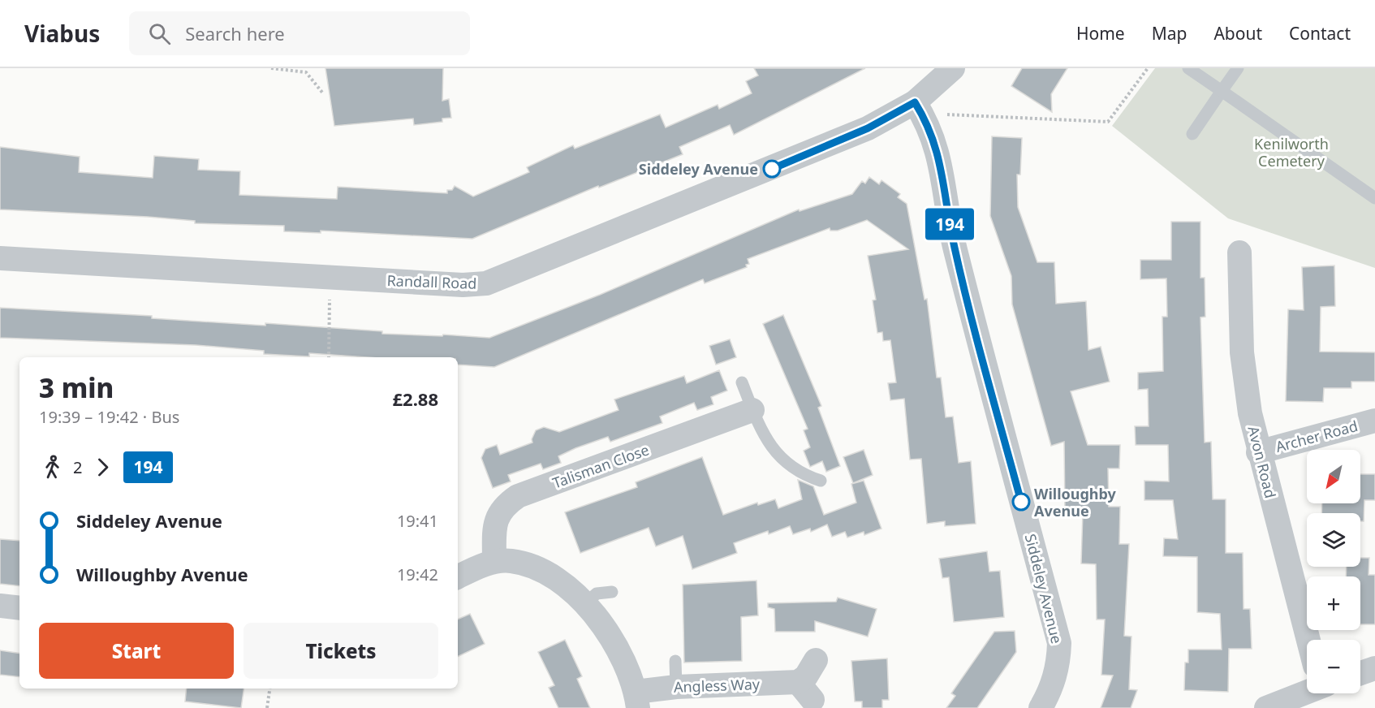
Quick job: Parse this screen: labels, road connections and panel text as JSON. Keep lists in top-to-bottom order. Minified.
{"streets":{"street":["Randall Road","Archer Road","Avon Road","Talisman Close","Siddeley Avenue","Angless Way"]},"crossings":[["Randall Road","Siddeley Avenue"],["Archer Road","Avon Road"]],"parks":["Kenilworth Cemetery"],"places":["Siddeley Avenue","Willoughby Avenue"],"lines":["bus line 194"],"north":"bottom left","page":{"header":"Viabus","search":"Search here","nav":["Home","Map","About","Contact"],"on_map":"194","heading":["3 min","19:39 – 19:42 · Bus","£2.88"],"legs":["2","194"],"map_buttons":["+","−"],"list":[{"name":"Siddeley Avenue","value":"19:41"},{"name":"Willoughby Avenue","value":"19:42"}],"buttons":["Start","Tickets"]}}
